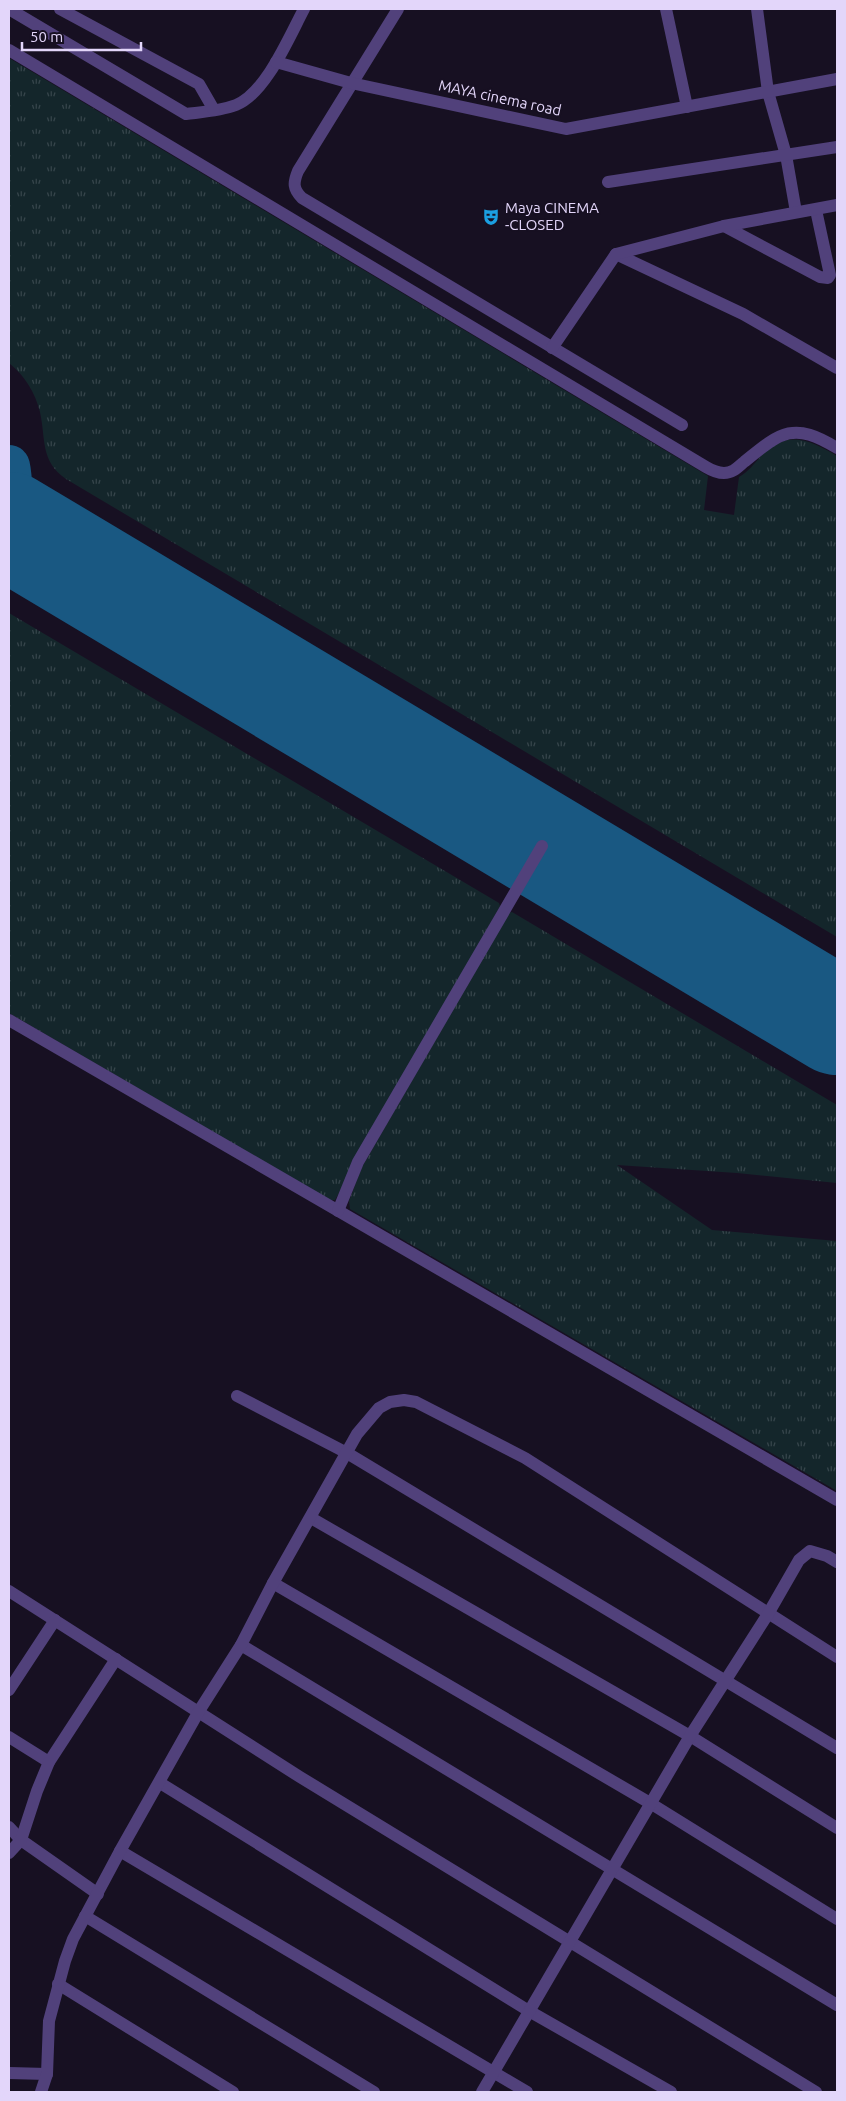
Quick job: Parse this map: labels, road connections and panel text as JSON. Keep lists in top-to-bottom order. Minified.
{"streets":{"street":["MAYA cinema road"]},"places":{"theatre":["Maya CINEMA -CLOSED"]},"scale_bar":"50 m"}
